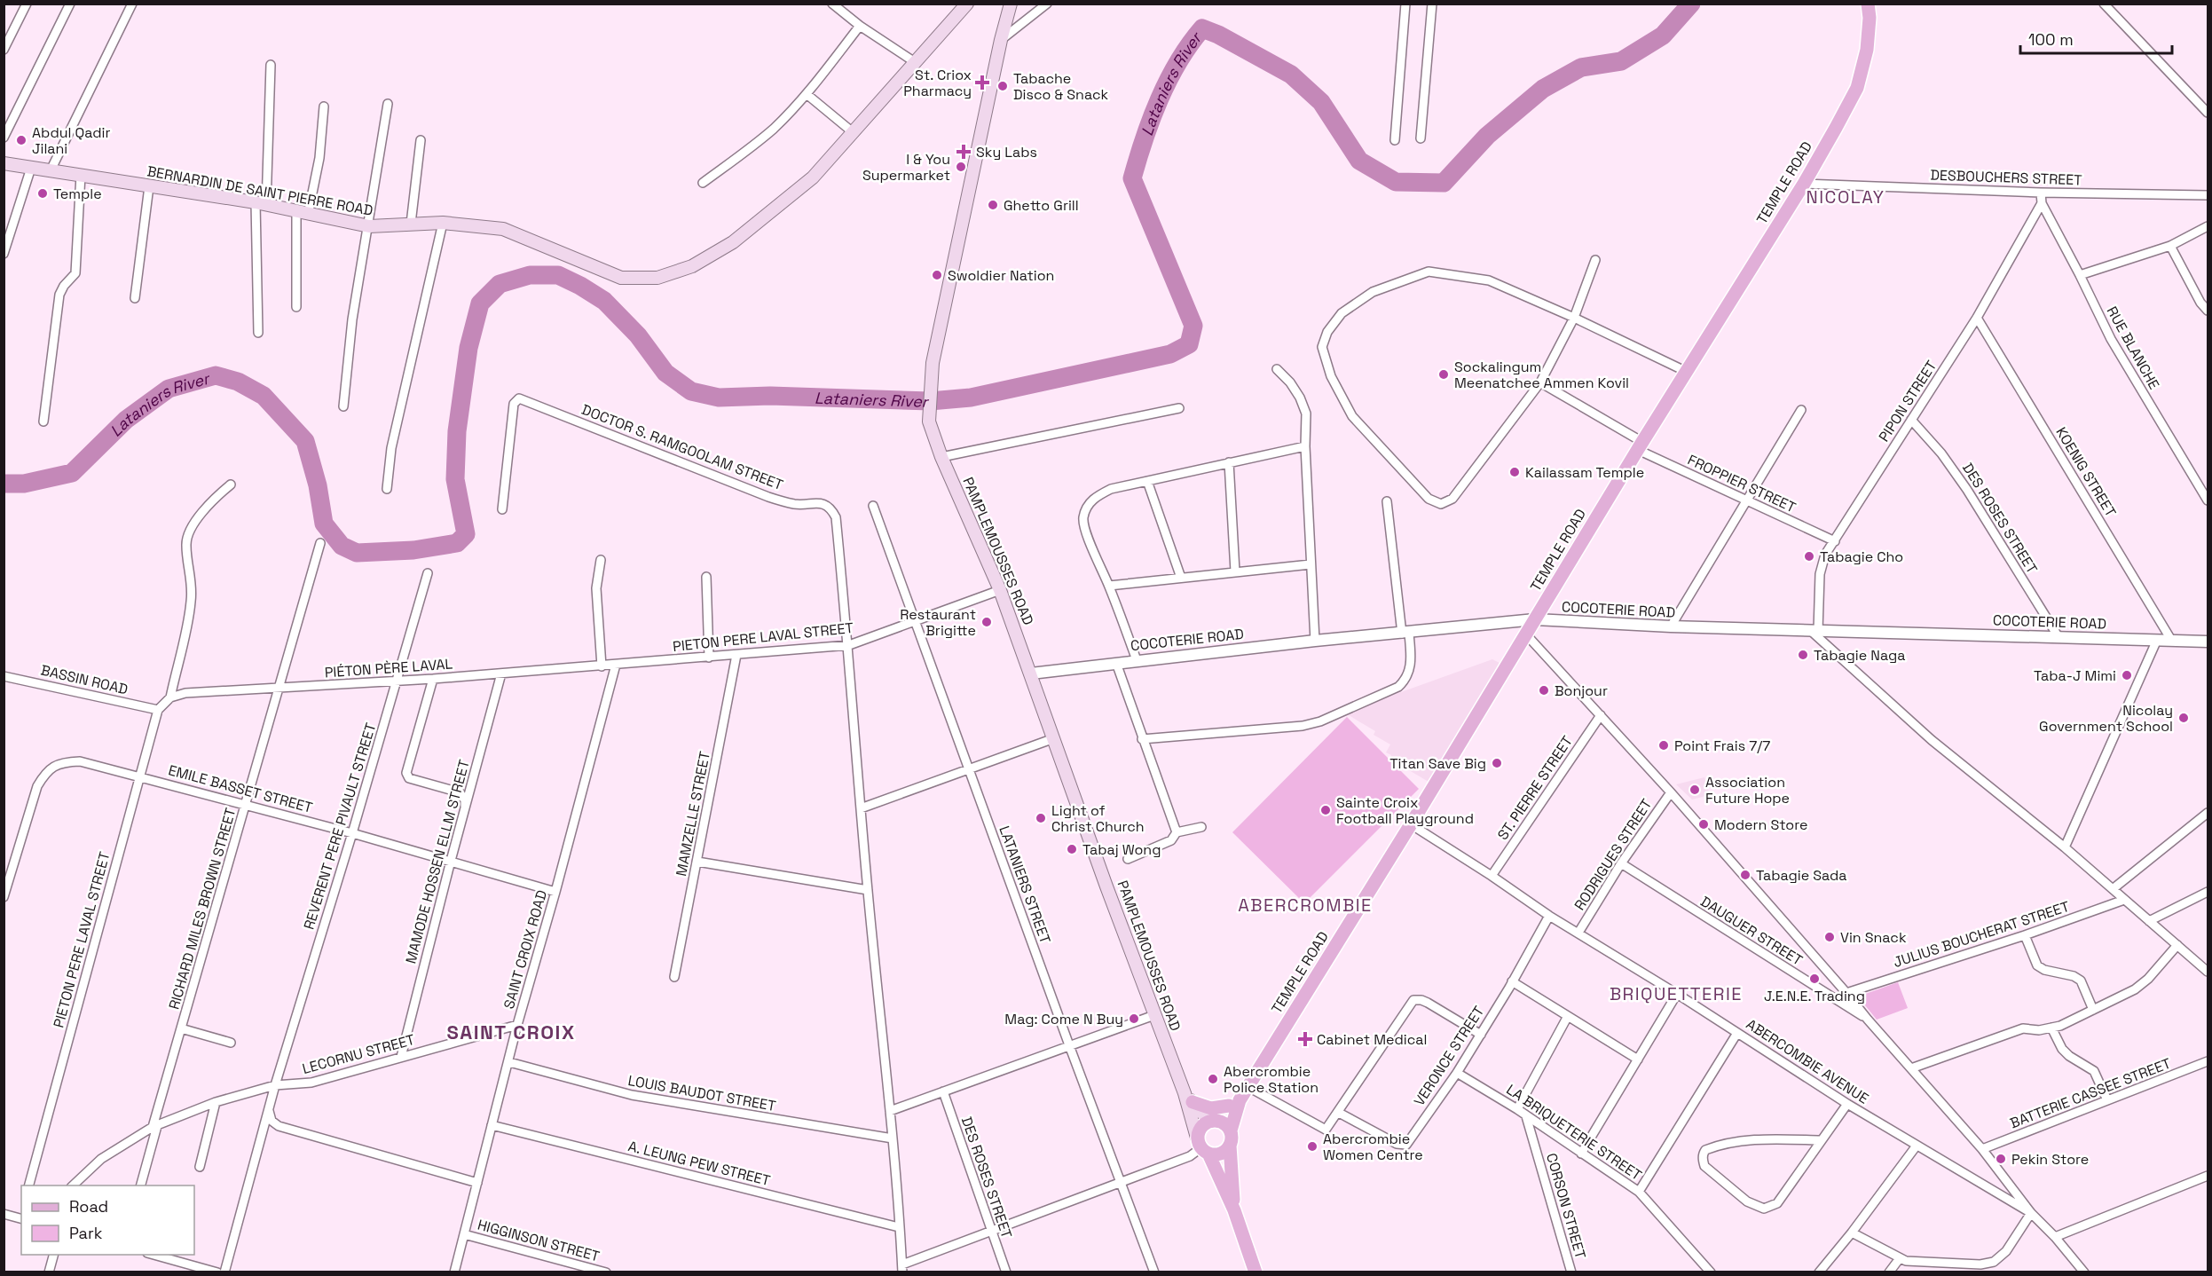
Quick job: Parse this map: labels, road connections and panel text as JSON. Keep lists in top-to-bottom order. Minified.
{"streets":{"main road":["TEMPLE ROAD","BERNARDIN DE SAINT PIERRE ROAD","PAMPLEMOUSSES ROAD"],"street":["DESBOUCHERS STREET","RUE BLANCHE","PIPON STREET","DOCTOR S. RAMGOOLAM STREET","KOENIG STREET","FROPPIER STREET","DES ROSES STREET","COCOTERIE ROAD","PIETON PERE LAVAL STREET","PIÉTON PÈRE LAVAL","BASSIN ROAD","ST. PIERRE STREET","EMILE BASSET STREET","MAMZELLE STREET","REVERENT PERE PIVAULT STREET","RODRIGUES STREET","MAMODE HOSSEN ELLM STREET","LATANIERS STREET","RICHARD MILES BROWN STREET","DAUGUER STREET","JULIUS BOUCHERAT STREET","SAINT CROIX ROAD","LECORNU STREET","VERONCE STREET","ABERCOMBIE AVENUE","LOUIS BAUDOT STREET","BATTERIE CASSEE STREET","LA BRIQUETERIE STREET","A. LEUNG PEW STREET","CORSON STREET","HIGGINSON STREET"]},"crossings":[["DESBOUCHERS STREET","TEMPLE ROAD"],["TEMPLE ROAD","FROPPIER STREET"],["TEMPLE ROAD","PAMPLEMOUSSES ROAD"],["TEMPLE ROAD","COCOTERIE ROAD"],["TEMPLE ROAD","ABERCOMBIE AVENUE"],["RUE BLANCHE","PIPON STREET"],["PIPON STREET","KOENIG STREET"],["PIPON STREET","FROPPIER STREET"],["PIPON STREET","DES ROSES STREET"],["PIPON STREET","COCOTERIE ROAD"],["DOCTOR S. RAMGOOLAM STREET","PIETON PERE LAVAL STREET"],["KOENIG STREET","COCOTERIE ROAD"],["DES ROSES STREET","COCOTERIE ROAD"],["PAMPLEMOUSSES ROAD","COCOTERIE ROAD"],["PAMPLEMOUSSES ROAD","PIETON PERE LAVAL STREET"],["PIETON PERE LAVAL STREET","PIÉTON PÈRE LAVAL"],["PIETON PERE LAVAL STREET","BASSIN ROAD"],["PIETON PERE LAVAL STREET","EMILE BASSET STREET"],["PIETON PERE LAVAL STREET","MAMZELLE STREET"],["PIETON PERE LAVAL STREET","LATANIERS STREET"],["PIETON PERE LAVAL STREET","SAINT CROIX ROAD"],["PIÉTON PÈRE LAVAL","REVERENT PERE PIVAULT STREET"],["PIÉTON PÈRE LAVAL","MAMODE HOSSEN ELLM STREET"],["PIÉTON PÈRE LAVAL","RICHARD MILES BROWN STREET"],["PIÉTON PÈRE LAVAL","SAINT CROIX ROAD"],["ST. PIERRE STREET","ABERCOMBIE AVENUE"],["EMILE BASSET STREET","REVERENT PERE PIVAULT STREET"],["EMILE BASSET STREET","MAMODE HOSSEN ELLM STREET"],["EMILE BASSET STREET","RICHARD MILES BROWN STREET"],["EMILE BASSET STREET","SAINT CROIX ROAD"],["REVERENT PERE PIVAULT STREET","LECORNU STREET"],["RODRIGUES STREET","DAUGUER STREET"],["RODRIGUES STREET","ABERCOMBIE AVENUE"],["MAMODE HOSSEN ELLM STREET","LECORNU STREET"],["RICHARD MILES BROWN STREET","LECORNU STREET"],["SAINT CROIX ROAD","LECORNU STREET"],["SAINT CROIX ROAD","LOUIS BAUDOT STREET"],["SAINT CROIX ROAD","A. LEUNG PEW STREET"],["SAINT CROIX ROAD","HIGGINSON STREET"],["VERONCE STREET","ABERCOMBIE AVENUE"],["VERONCE STREET","LA BRIQUETERIE STREET"],["LA BRIQUETERIE STREET","CORSON STREET"]],"districts":["NICOLAY","ABERCROMBIE","BRIQUETTERIE","SAINT CROIX"],"water":["Lataniers River"],"places":{"health":["St. Criox Pharmacy","Sky Labs","Cabinet Medical"],"other":["Tabache Disco & Snack","Abdul Qadir Jilani","I & You Supermarket","Temple","Ghetto Grill","Swoldier Nation","Sockalingum Meenatchee Ammen Kovil","Kailassam Temple","Tabagie Cho","Restaurant Brigitte","Tabagie Naga","Taba-J Mimi","Bonjour","Nicolay Government School","Point Frais 7/7","Titan Save Big","Association Future Hope","Sainte Croix Football Playground","Light of Christ Church","Modern Store","Tabaj Wong","Tabagie Sada","Vin Snack","J.E.N.E. Trading","Mag: Come N Buy","Abercrombie Police Station","Abercrombie Women Centre","Pekin Store"]},"legend":["Road","Park"],"scale_bar":"100 m"}
